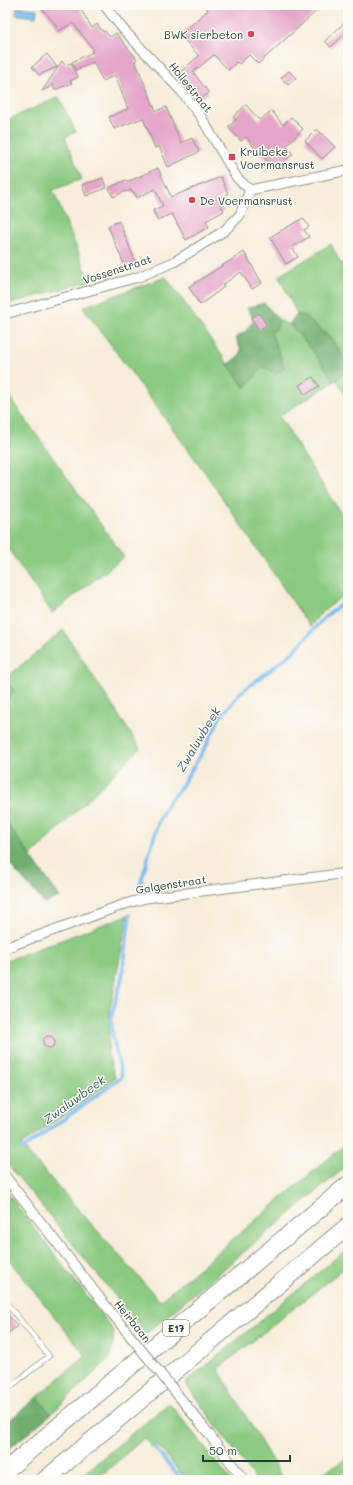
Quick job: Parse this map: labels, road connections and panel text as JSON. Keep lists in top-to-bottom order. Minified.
{"streets":{"highway":["E17"],"street":["Hollestraat","Vossenstraat","Galgenstraat","Heirbaan"]},"crossings":[["Hollestraat","Vossenstraat"]],"water":["Zwaluwbeek"],"places":{"other":["BWK sierbeton","De Voermansrust"],"transit":["Kruibeke Voermansrust"]},"scale_bar":"50 m"}
